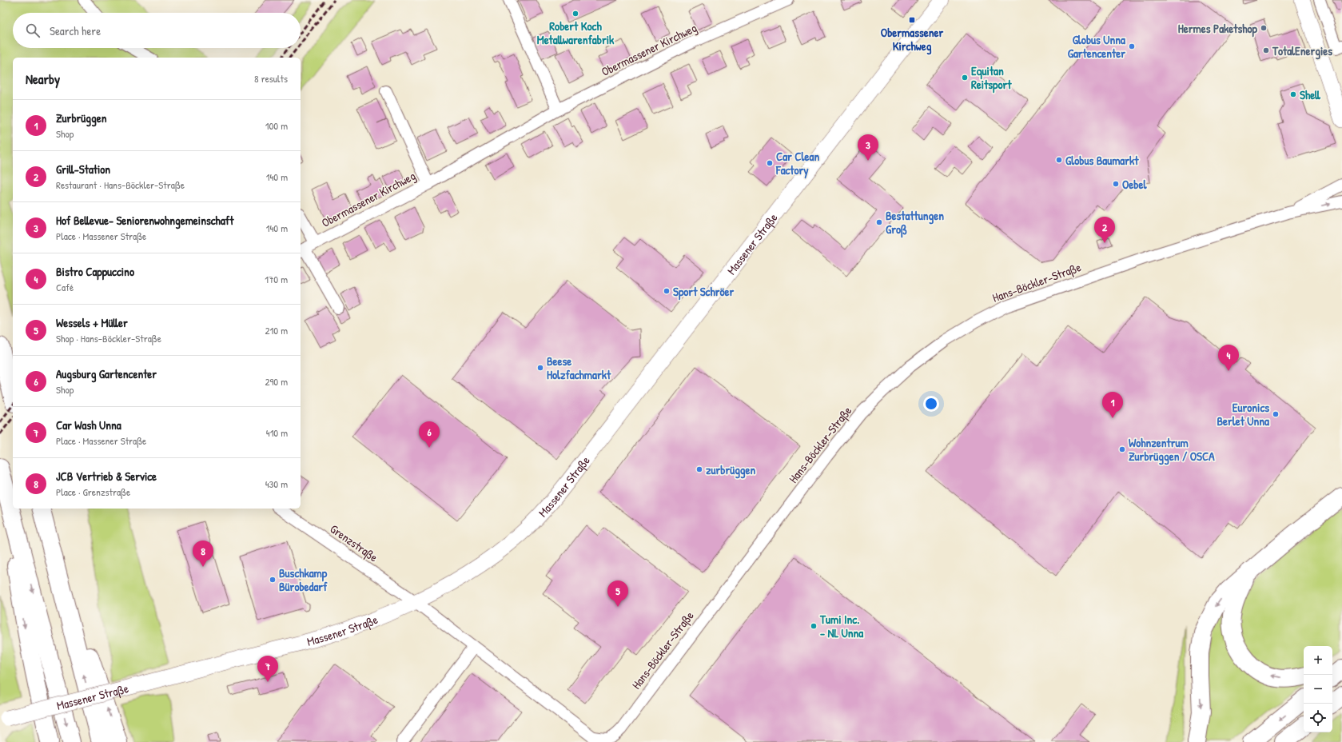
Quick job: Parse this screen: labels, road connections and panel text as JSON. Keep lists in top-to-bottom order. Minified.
{"streets":{"main road":["Massener Straße"],"street":["Obermassener Kirchweg","Hans-Böckler-Straße","Grenzstraße"]},"crossings":[["Massener Straße","Hans-Böckler-Straße"],["Massener Straße","Grenzstraße"],["Hans-Böckler-Straße","Grenzstraße"]],"places":{"other":["Robert Koch Metallwarenfabrik","Hermes Paketshop","Globus Unna Gartencenter","TotalEnergies","Equitan Reitsport","Shell","Globus Baumarkt","Car Clean Factory","Oebel","Bestattungen Groß","Sport Schröer","Beese Holzfachmarkt","Euronics Berlet Unna","Wohnzentrum Zurbrüggen / OSCA","zurbrüggen","Buschkamp Bürobedarf","Tumi Inc. - NL Unna"],"transit":["Obermassener Kirchweg"]},"page":{"search":"Search here","heading":["Nearby","8 results"],"list":[{"mark":"1","name":"Zurbrüggen","note":"Shop","value":"100 m"},{"mark":"2","name":"Grill-Station","note":"Restaurant · Hans-Böckler-Straße","value":"140 m"},{"mark":"3","name":"Hof Bellevue- Seniorenwohngemeinschaft","note":"Place · Massener Straße","value":"140 m"},{"mark":"4","name":"Bistro Cappuccino","note":"Café","value":"170 m"},{"mark":"5","name":"Wessels + Müller","note":"Shop · Hans-Böckler-Straße","value":"210 m"},{"mark":"6","name":"Augsburg Gartencenter","note":"Shop","value":"290 m"},{"mark":"7","name":"Car Wash Unna","note":"Place · Massener Straße","value":"410 m"},{"mark":"8","name":"JCB Vertrieb & Service","note":"Place · Grenzstraße","value":"430 m"}],"pins":["3","2","4","1","6","8","5","7"],"map_buttons":["+","−"]}}
